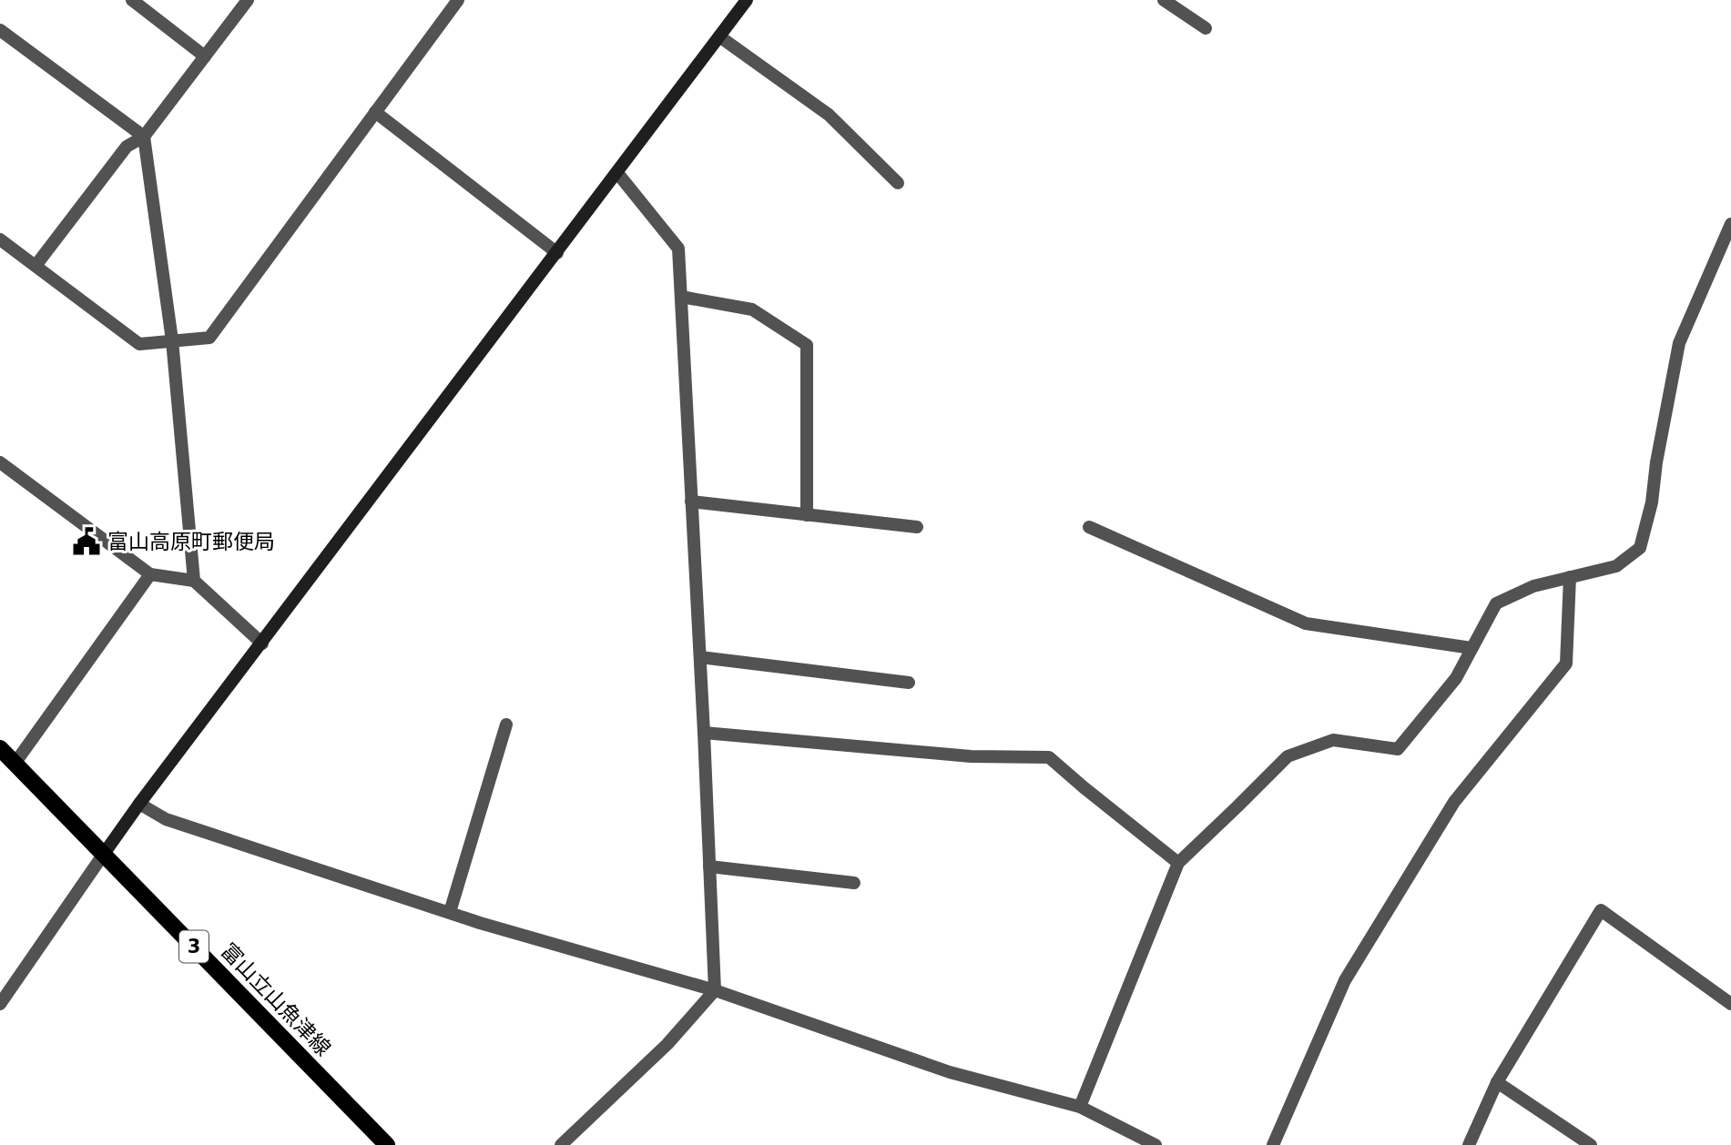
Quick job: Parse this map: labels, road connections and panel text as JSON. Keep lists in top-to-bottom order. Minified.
{"streets":{"main road":["3","富山立山魚津線"]},"places":{"public building":["富山高原町郵便局"]}}
